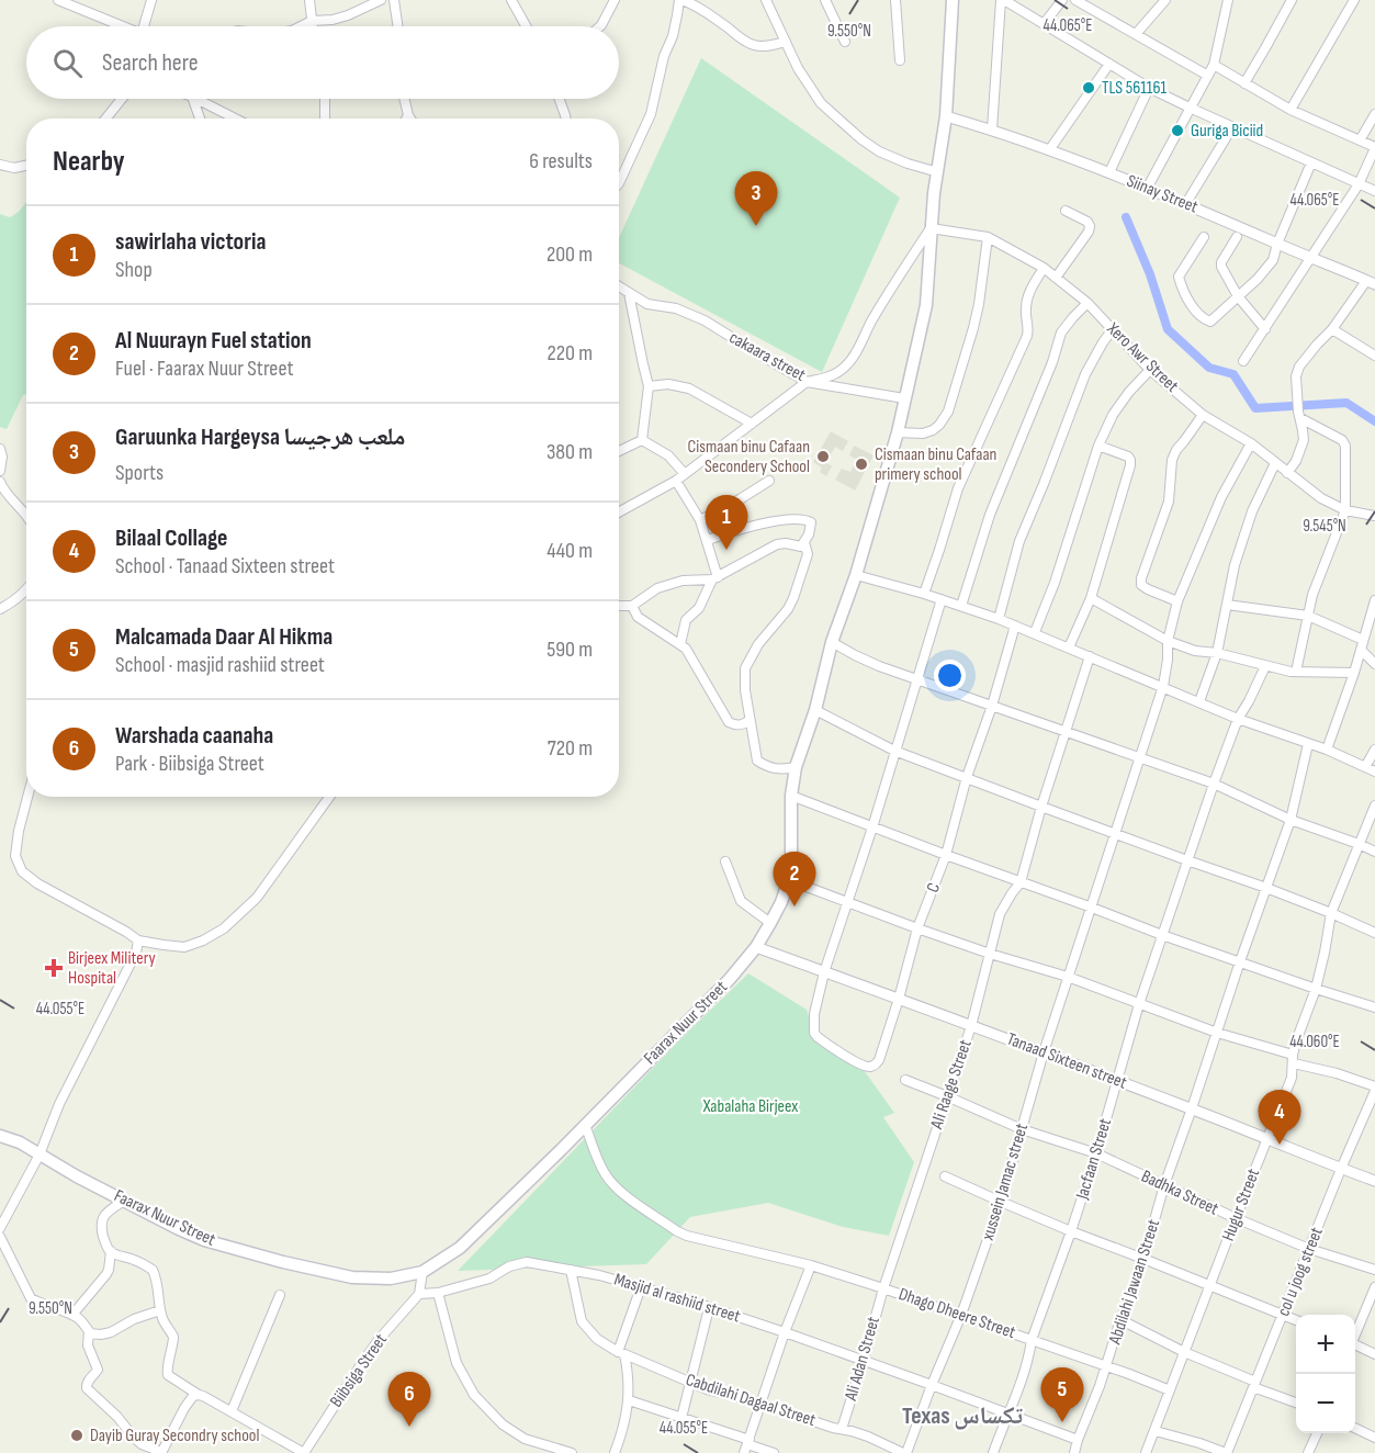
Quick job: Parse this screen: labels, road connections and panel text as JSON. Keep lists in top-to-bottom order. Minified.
{"streets":{"main road":["Faarax Nuur Street"],"street":["Siinay Street","cakaara street","Xero Awr Street","C","Tanaad Sixteen street","Ali Raage Street","Jacfaan Street","xussein Jamac street","Badhka Street","Hugur Street","col u joog street","Abdilahi Jawaan Street","Masjid al rashiid street","Dhago Dheere Street","Ali Adan Street","Biibsiga Street","Cabdilahi Dagaal Street"]},"crossings":[["Siinay Street","Faarax Nuur Street"],["cakaara street","Xero Awr Street"],["cakaara street","Faarax Nuur Street"],["Xero Awr Street","Faarax Nuur Street"],["Xero Awr Street","xussein Jamac street"],["C","Tanaad Sixteen street"],["Faarax Nuur Street","Tanaad Sixteen street"],["Faarax Nuur Street","Dhago Dheere Street"],["Tanaad Sixteen street","Ali Raage Street"],["Tanaad Sixteen street","Jacfaan Street"],["Tanaad Sixteen street","xussein Jamac street"],["Tanaad Sixteen street","Hugur Street"],["Tanaad Sixteen street","col u joog street"],["Tanaad Sixteen street","Abdilahi Jawaan Street"],["Ali Raage Street","Badhka Street"],["Ali Raage Street","Dhago Dheere Street"],["Ali Raage Street","Ali Adan Street"],["Jacfaan Street","Badhka Street"],["Jacfaan Street","Masjid al rashiid street"],["Jacfaan Street","Dhago Dheere Street"],["xussein Jamac street","Badhka Street"],["xussein Jamac street","Masjid al rashiid street"],["xussein Jamac street","Dhago Dheere Street"],["xussein Jamac street","Cabdilahi Dagaal Street"],["Badhka Street","Hugur Street"],["Badhka Street","col u joog street"],["Badhka Street","Abdilahi Jawaan Street"],["Hugur Street","Dhago Dheere Street"],["Abdilahi Jawaan Street","Masjid al rashiid street"],["Abdilahi Jawaan Street","Dhago Dheere Street"],["Masjid al rashiid street","Ali Adan Street"],["Masjid al rashiid street","Biibsiga Street"],["Masjid al rashiid street","Cabdilahi Dagaal Street"],["Dhago Dheere Street","Ali Adan Street"],["Ali Adan Street","Cabdilahi Dagaal Street"]],"districts":["Texas تكساس"],"parks":["Xabalaha Birjeex"],"places":{"other":["TLS 561161","Guriga Biciid","Cismaan binu Cafaan Secondery School","Cismaan binu Cafaan primery school","Dayib Guray Secondry school"],"health":["Birjeex Militery Hospital"]},"page":{"search":"Search here","heading":["Nearby","6 results"],"pins":["3","1","2","4","5","6"],"list":[{"mark":"1","name":"sawirlaha victoria","note":"Shop","value":"200 m"},{"mark":"2","name":"Al Nuurayn Fuel station","note":"Fuel · Faarax Nuur Street","value":"220 m"},{"mark":"3","name":"Garuunka Hargeysa ملعب هرجيسا","note":"Sports","value":"380 m"},{"mark":"4","name":"Bilaal Collage","note":"School · Tanaad Sixteen street","value":"440 m"},{"mark":"5","name":"Malcamada Daar Al Hikma","note":"School · masjid rashiid street","value":"590 m"},{"mark":"6","name":"Warshada caanaha","note":"Park · Biibsiga Street","value":"720 m"}],"map_buttons":["+","−"]},"coordinates":["44.065°E","9.550°N","9.545°N","44.055°E","44.060°E"]}
